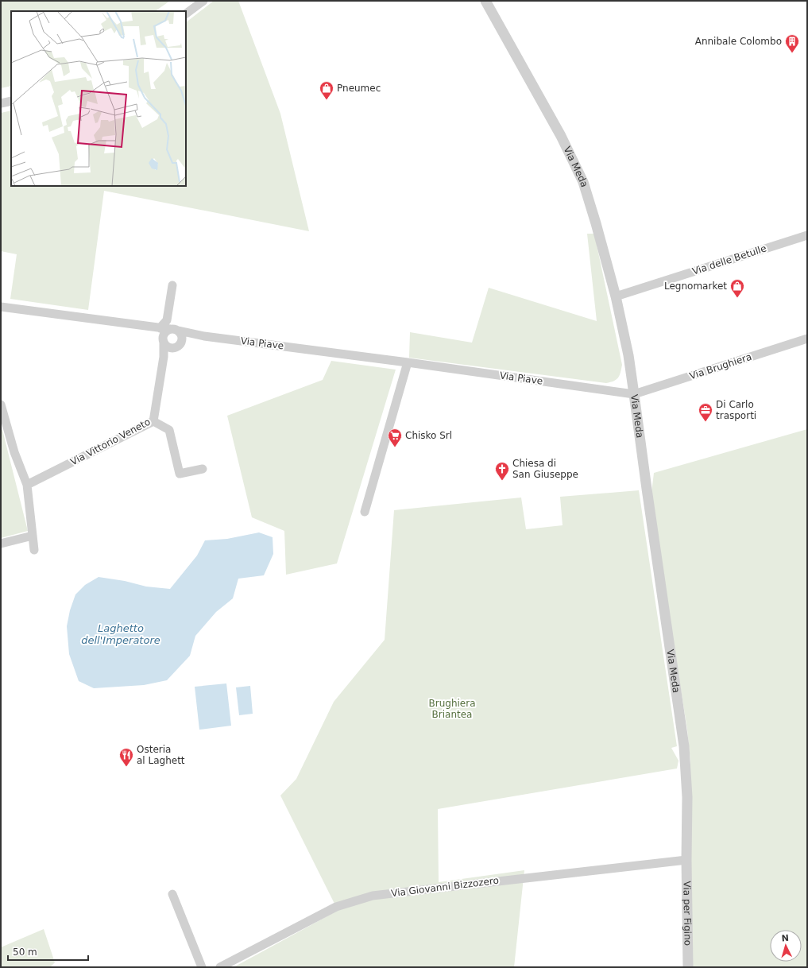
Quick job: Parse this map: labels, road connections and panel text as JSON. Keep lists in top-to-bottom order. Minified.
{"streets":{"street":["Via Meda","Via delle Betulle","Via Piave","Via Brughiera","Via Vittorio Veneto","Via Giovanni Bizzozero","Via per Figino"]},"crossings":[["Via Meda","Via delle Betulle"],["Via Meda","Via Piave"],["Via Meda","Via Brughiera"],["Via Meda","Via Giovanni Bizzozero"],["Via Meda","Via per Figino"],["Via Piave","Via Brughiera"],["Via Piave","Via Vittorio Veneto"],["Via Giovanni Bizzozero","Via per Figino"]],"water":["Laghetto dell'Imperatore"],"parks":["Brughiera Briantea"],"places":{"building":["Annibale Colombo"],"shop":["Pneumec","Legnomarket"],"office":["Di Carlo trasporti"],"supermarket":["Chisko Srl"],"church":["Chiesa di San Giuseppe"],"restaurant":["Osteria al Laghett"]},"scale_bar":"50 m","north":"top"}
